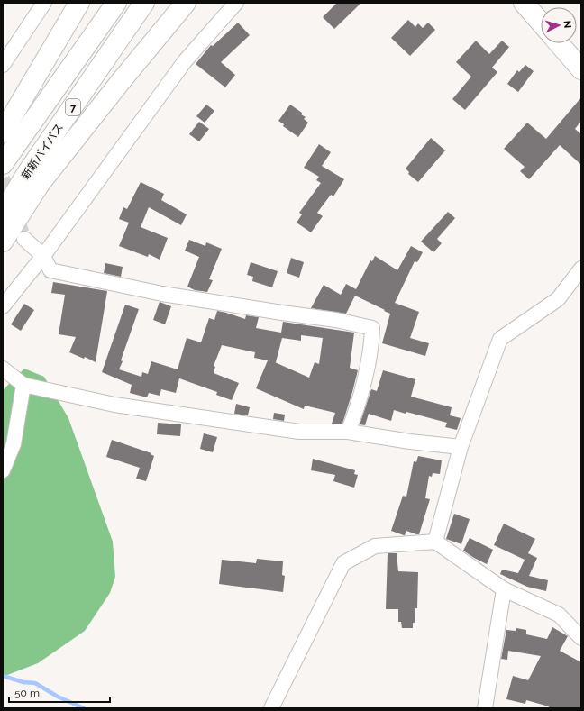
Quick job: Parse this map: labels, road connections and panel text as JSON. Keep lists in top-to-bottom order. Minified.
{"streets":{"main road":["7","新新バイパス"]},"scale_bar":"50 m","north":"right"}
